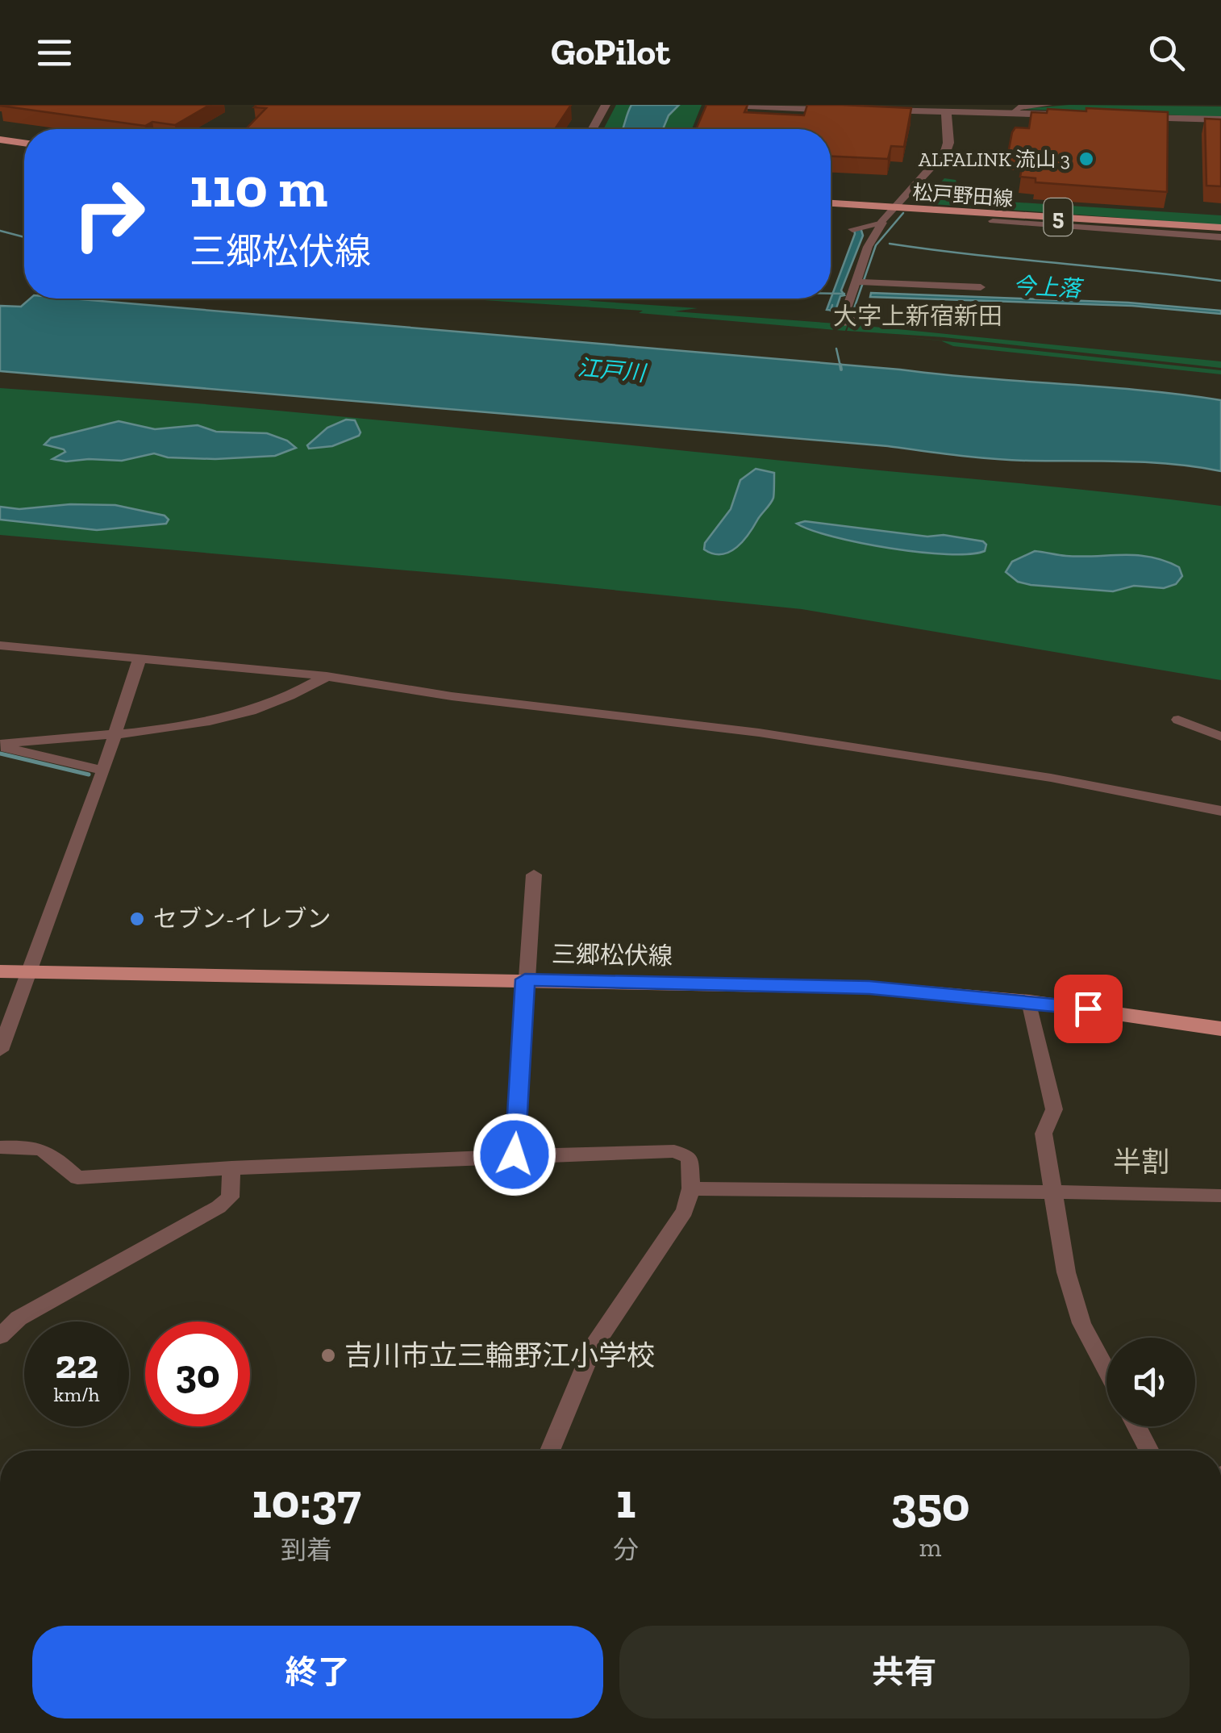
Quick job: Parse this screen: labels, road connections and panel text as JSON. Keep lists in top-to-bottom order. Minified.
{"streets":{"main road":["松戸野田線","5","三郷松伏線"]},"districts":["大字上新宿新田","半割"],"water":["今上落","江戸川"],"places":["ALFALINK 流山 3","セブン-イレブン","吉川市立三輪野江小学校"],"page":{"header":"GoPilot","turn":["110 m","三郷松伏線"],"speed":"22 km/h","limit":"30","eta":["10:37","到着","1","分","350","m"],"buttons":["終了","共有"]}}
